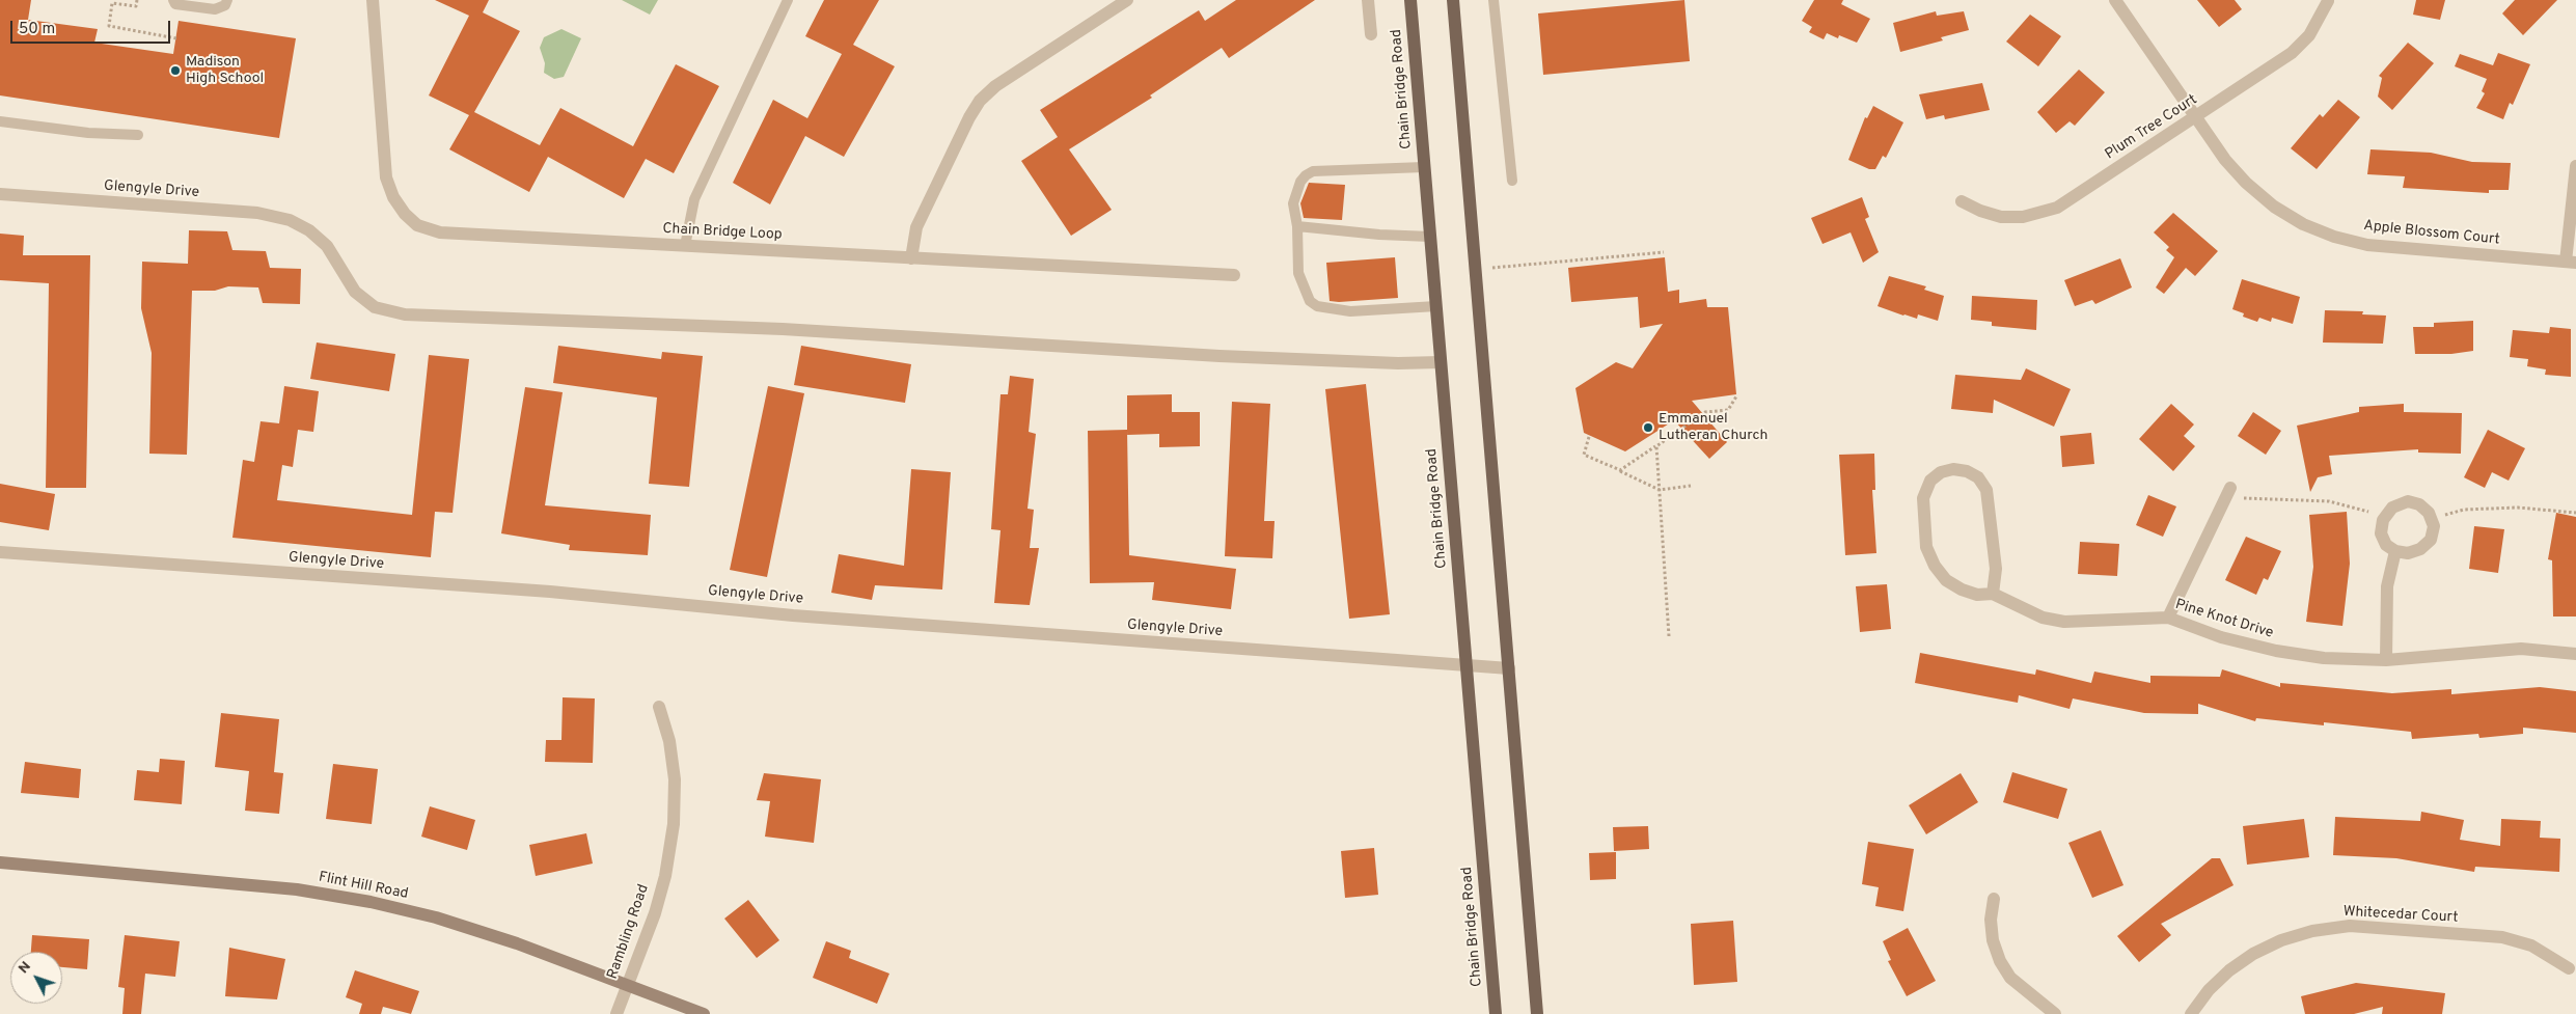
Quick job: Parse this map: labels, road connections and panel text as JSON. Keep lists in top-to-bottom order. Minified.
{"streets":{"main road":["Chain Bridge Road"],"street":["Plum Tree Court","Glengyle Drive","Chain Bridge Loop","Apple Blossom Court","Pine Knot Drive","Flint Hill Road","Whitecedar Court","Rambling Road"]},"crossings":[["Chain Bridge Road","Glengyle Drive"],["Plum Tree Court","Apple Blossom Court"],["Flint Hill Road","Rambling Road"]],"places":["Madison High School","Emmanuel Lutheran Church"],"scale_bar":"50 m","north":"top left"}
